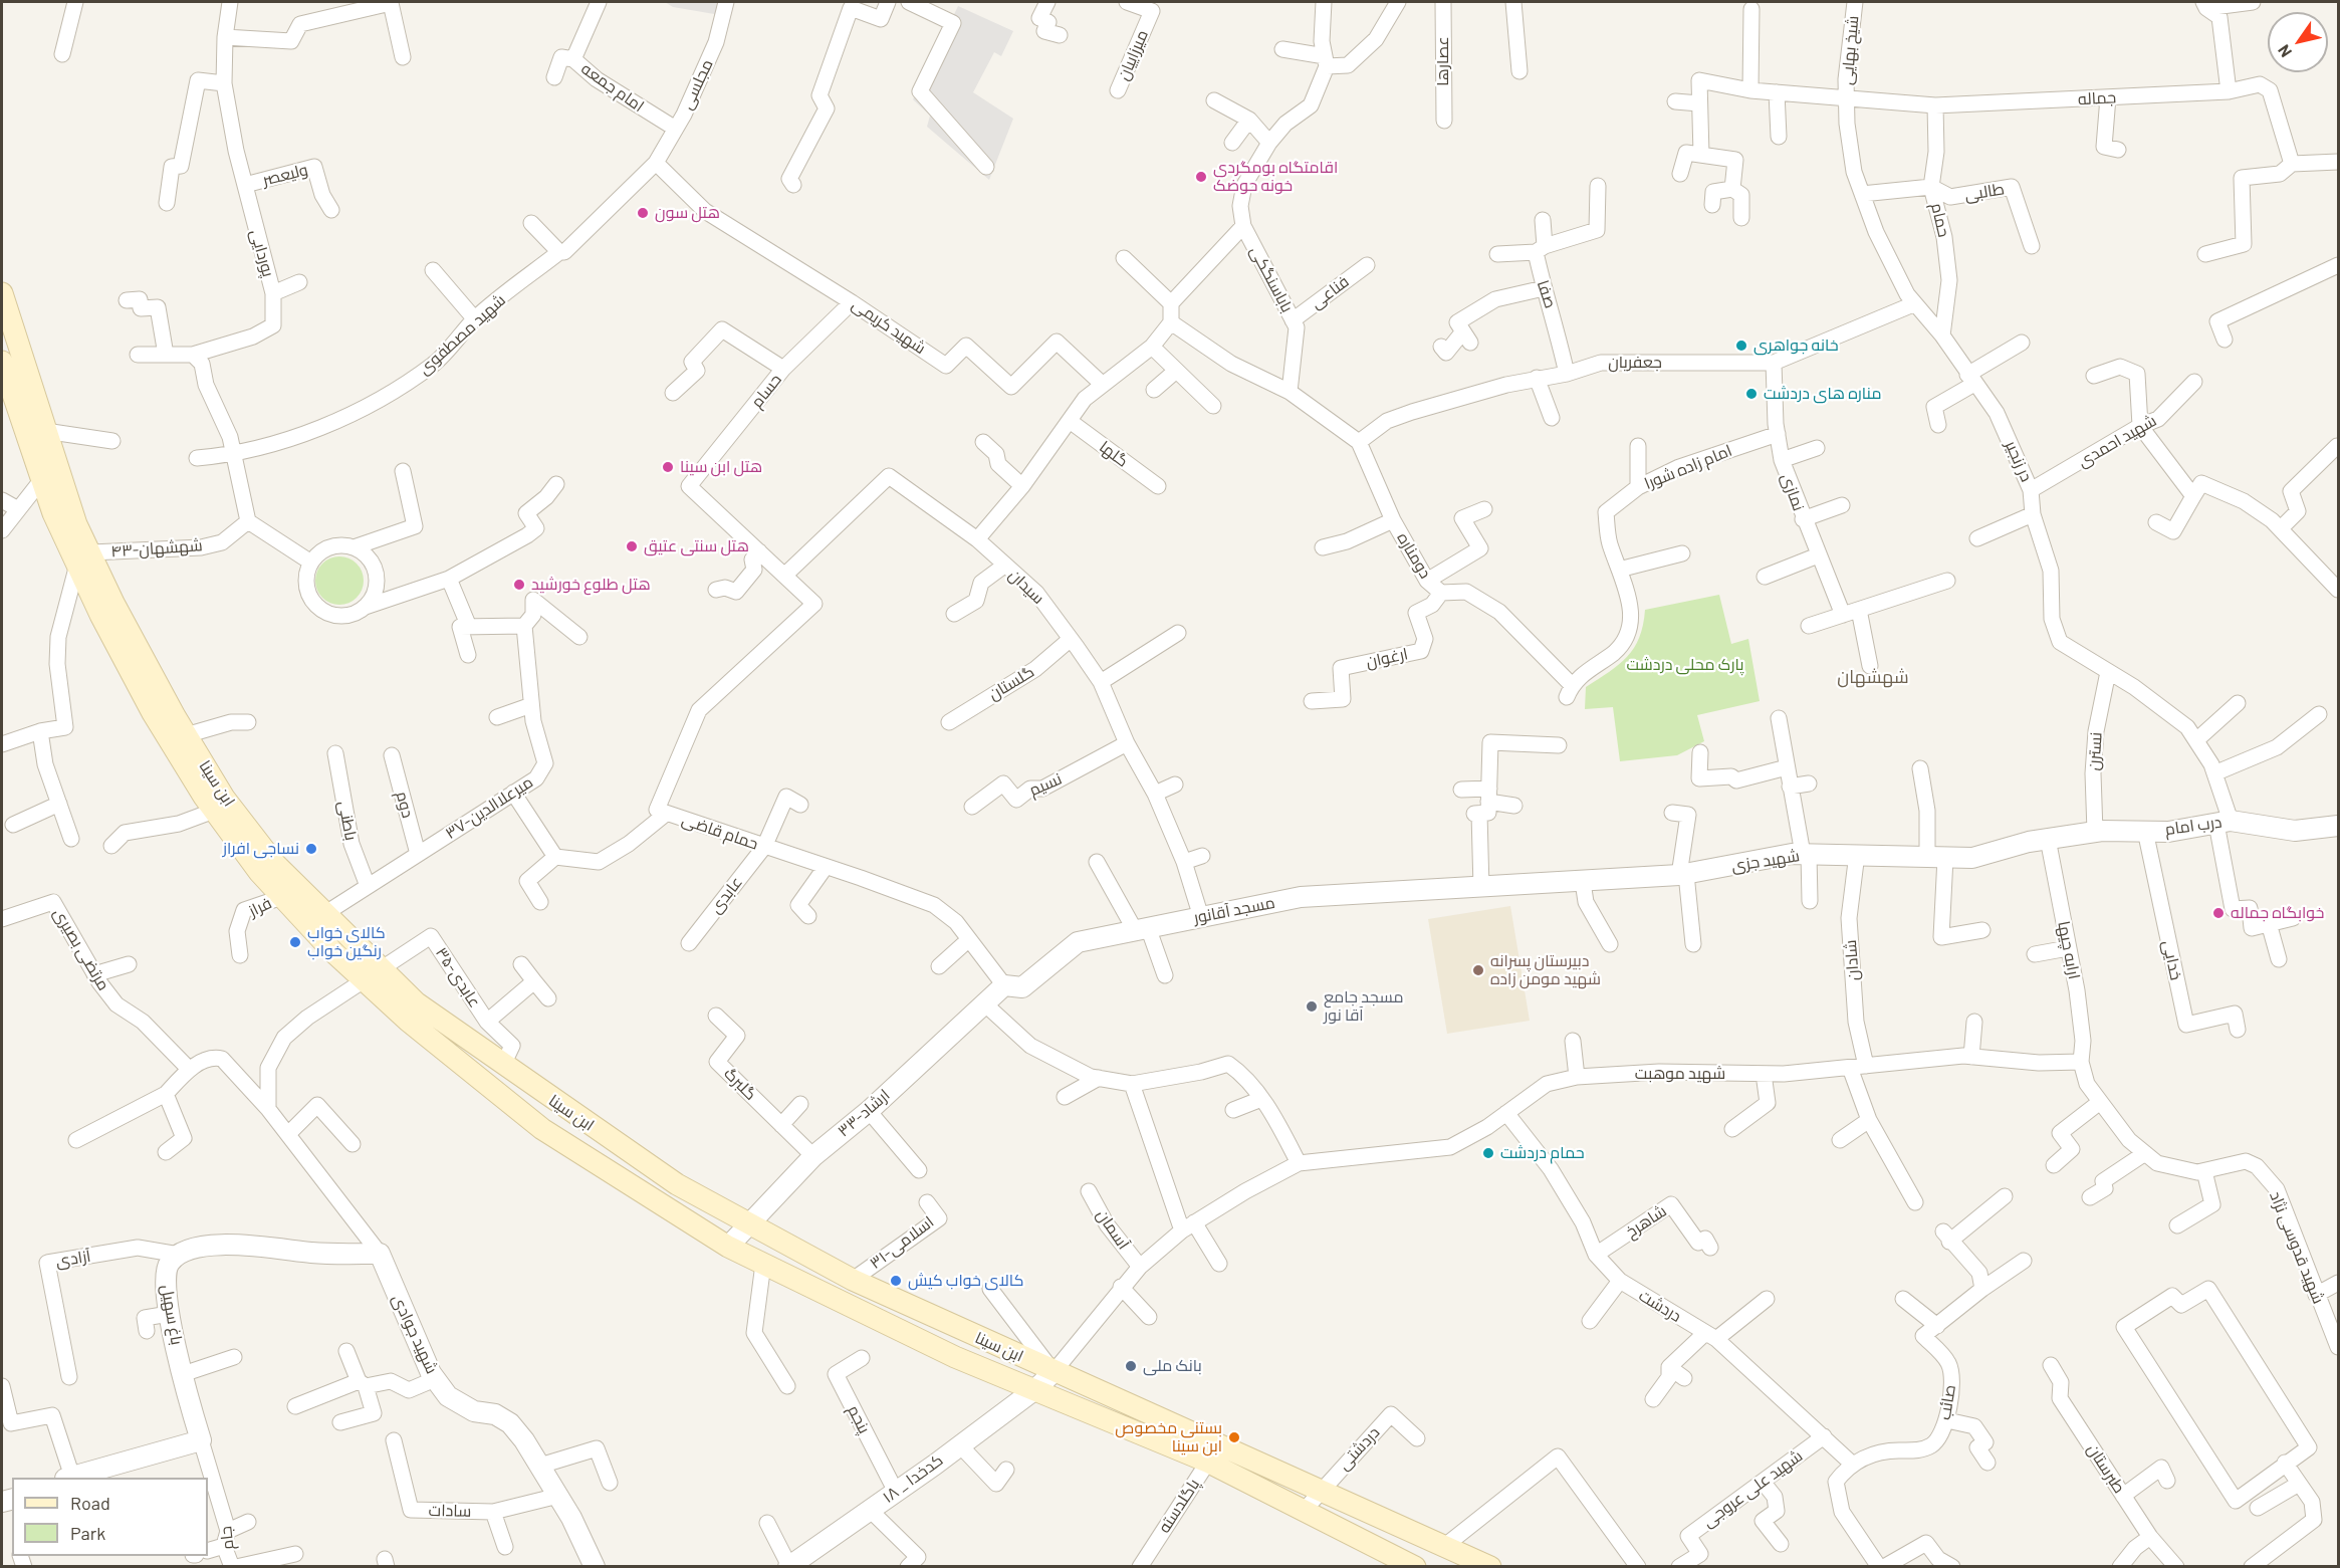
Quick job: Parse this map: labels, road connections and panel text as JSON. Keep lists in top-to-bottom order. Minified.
{"streets":{"main road":["ابن سینا"],"street":["شیخ بهایی","میرزاییان","عصارها","مجلسی","امام جمعه","جماله","ولیعصر","طالبی","حمام","پوردایی","باباسنگکی","فناعی","صفا","شهید کریمی","شهید مصطفوی","جعفریان","حسام","شهید احمدی","گلها","در زنجیر","امام زاده شورا","نمازی","۴۳-شهشهان","دومناره","سیدان","ارغوان","گلستان","نسترن","نسیم","دوم","۳۷-میرعلاالدین","باطنی","درب امام","حمام قاضی","شهید جزی","عابدی","فراز","مسجد آقانور","مرتضی بصیری","ارابه چیها","شادان","خدایی","۳۵-عابدی","شهید موهبت","گلبرگ","۳۳-ارشاد","شاهرخ","آسمان","۳۱-اسلامی","شهید قدوسی نژاد","آزادی","دردشت","باغ سهیل","شهید جوادی","صائب","پنجم","دردشتی","طبرستان","۱۸ _ کدخدا","شهید علی عروجی","پاگلدسته","سادات","جام"]},"crossings":[["شیخ بهایی","جماله"],["شیخ بهایی","در زنجیر"],["مجلسی","امام جمعه"],["مجلسی","شهید کریمی"],["مجلسی","شهید مصطفوی"],["جماله","حمام"],["جماله","در زنجیر"],["ولیعصر","پوردایی"],["طالبی","حمام"],["طالبی","در زنجیر"],["حمام","در زنجیر"],["باباسنگکی","فناعی"],["صفا","جعفریان"],["شهید کریمی","شهید مصطفوی"],["شهید کریمی","حسام"],["جعفریان","در زنجیر"],["جعفریان","نمازی"],["جعفریان","دومناره"],["شهید احمدی","در زنجیر"],["در زنجیر","نسترن"],["در زنجیر","درب امام"],["امام زاده شورا","نمازی"],["امام زاده شورا","دومناره"],["۴۳-شهشهان","ابن سینا"],["دومناره","ارغوان"],["سیدان","گلستان"],["سیدان","نسیم"],["سیدان","حمام قاضی"],["سیدان","مسجد آقانور"],["نسترن","درب امام"],["ابن سینا","۳۷-میرعلاالدین"],["ابن سینا","فراز"],["ابن سینا","۳۵-عابدی"],["ابن سینا","۳۳-ارشاد"],["ابن سینا","۳۱-اسلامی"],["ابن سینا","دردشتی"],["ابن سینا","۱۸ _ کدخدا"],["ابن سینا","پاگلدسته"],["دوم","۳۷-میرعلاالدین"],["۳۷-میرعلاالدین","باطنی"],["درب امام","شهید جزی"],["درب امام","ارابه چیها"],["درب امام","خدایی"],["حمام قاضی","عابدی"],["حمام قاضی","مسجد آقانور"],["حمام قاضی","۳۳-ارشاد"],["شهید جزی","مسجد آقانور"],["شهید جزی","ارابه چیها"],["شهید جزی","شادان"],["مسجد آقانور","۳۳-ارشاد"],["مرتضی بصیری","شهید جوادی"],["ارابه چیها","شهید موهبت"],["ارابه چیها","شهید قدوسی نژاد"],["شادان","شهید موهبت"],["شهید موهبت","شهید قدوسی نژاد"],["شهید موهبت","دردشت"],["گلبرگ","۳۳-ارشاد"],["شاهرخ","دردشت"],["آزادی","باغ سهیل"],["دردشت","صائب"],["دردشت","شهید علی عروجی"],["باغ سهیل","جام"],["شهید جوادی","سادات"],["پنجم","۱۸ _ کدخدا"]],"districts":["شهشهان"],"parks":["پارک محلی دردشت"],"places":["اقامتگاه بومگردی خونه حوضک","هتل سون","خانه جواهری","مناره های دردشت","هتل ابن سینا","هتل سنتی عتیق","هتل طلوع خورشید","نساجی افراز","خوابگاه جماله","کالای خواب رنگین خواب","دبیرستان پسرانه شهید مومن زاده","مسجد جامع آقا نور","حمام دردشت","کالای خواب کیش","بانک ملی","بستنی مخصوص ابن سینا"],"legend":["Road","Park"],"north":"bottom left"}
